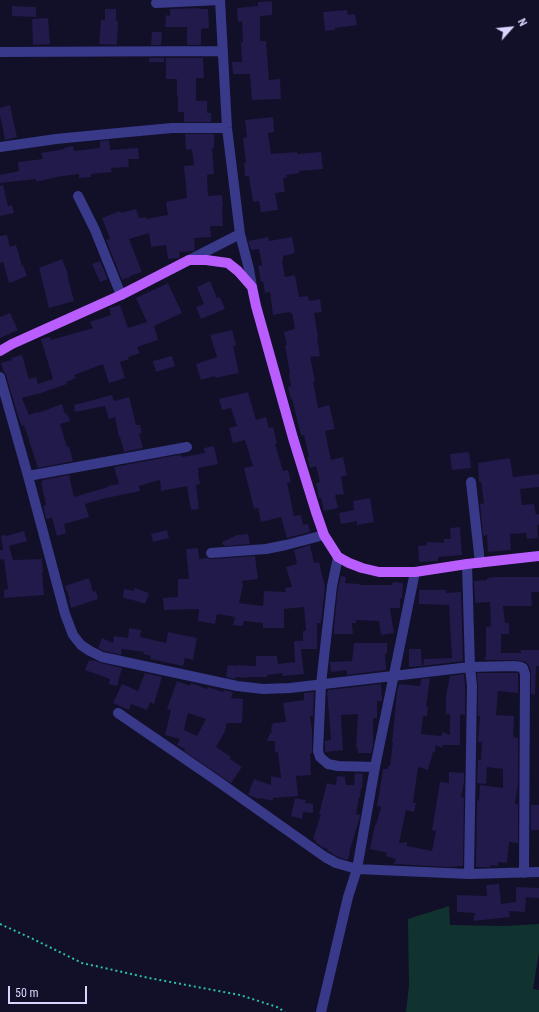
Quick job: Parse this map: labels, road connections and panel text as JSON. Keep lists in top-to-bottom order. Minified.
{"scale_bar":"50 m","north":"top right"}
